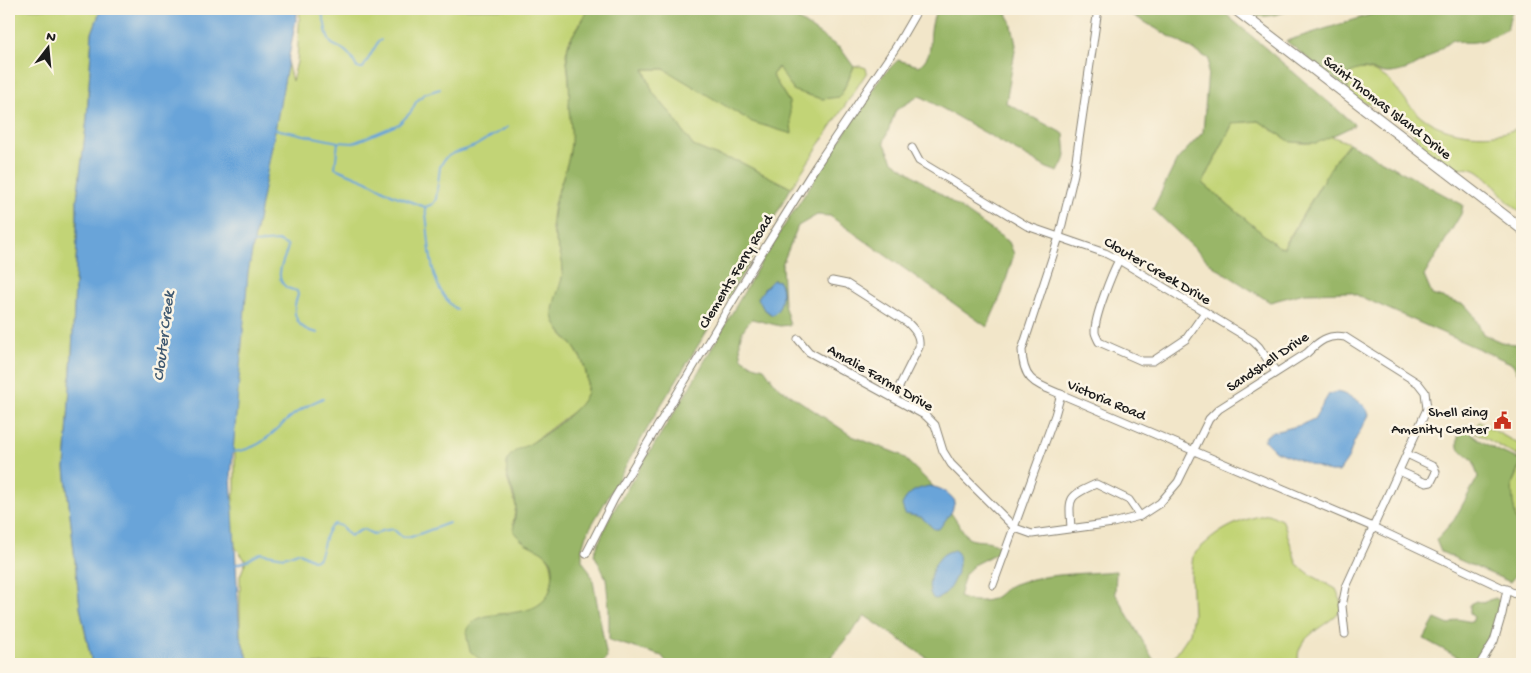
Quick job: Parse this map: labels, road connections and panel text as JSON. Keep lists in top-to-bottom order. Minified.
{"streets":{"main road":["Saint Thomas Island Drive"],"street":["Clouter Creek Drive","Clements Ferry Road","Sandshell Drive","Amalie Farms Drive","Victoria Road"]},"crossings":[["Clouter Creek Drive","Sandshell Drive"],["Clouter Creek Drive","Victoria Road"],["Sandshell Drive","Victoria Road"]],"water":["Clouter Creek"],"places":{"public building":["Shell Ring Amenity Center"]},"north":"top"}
